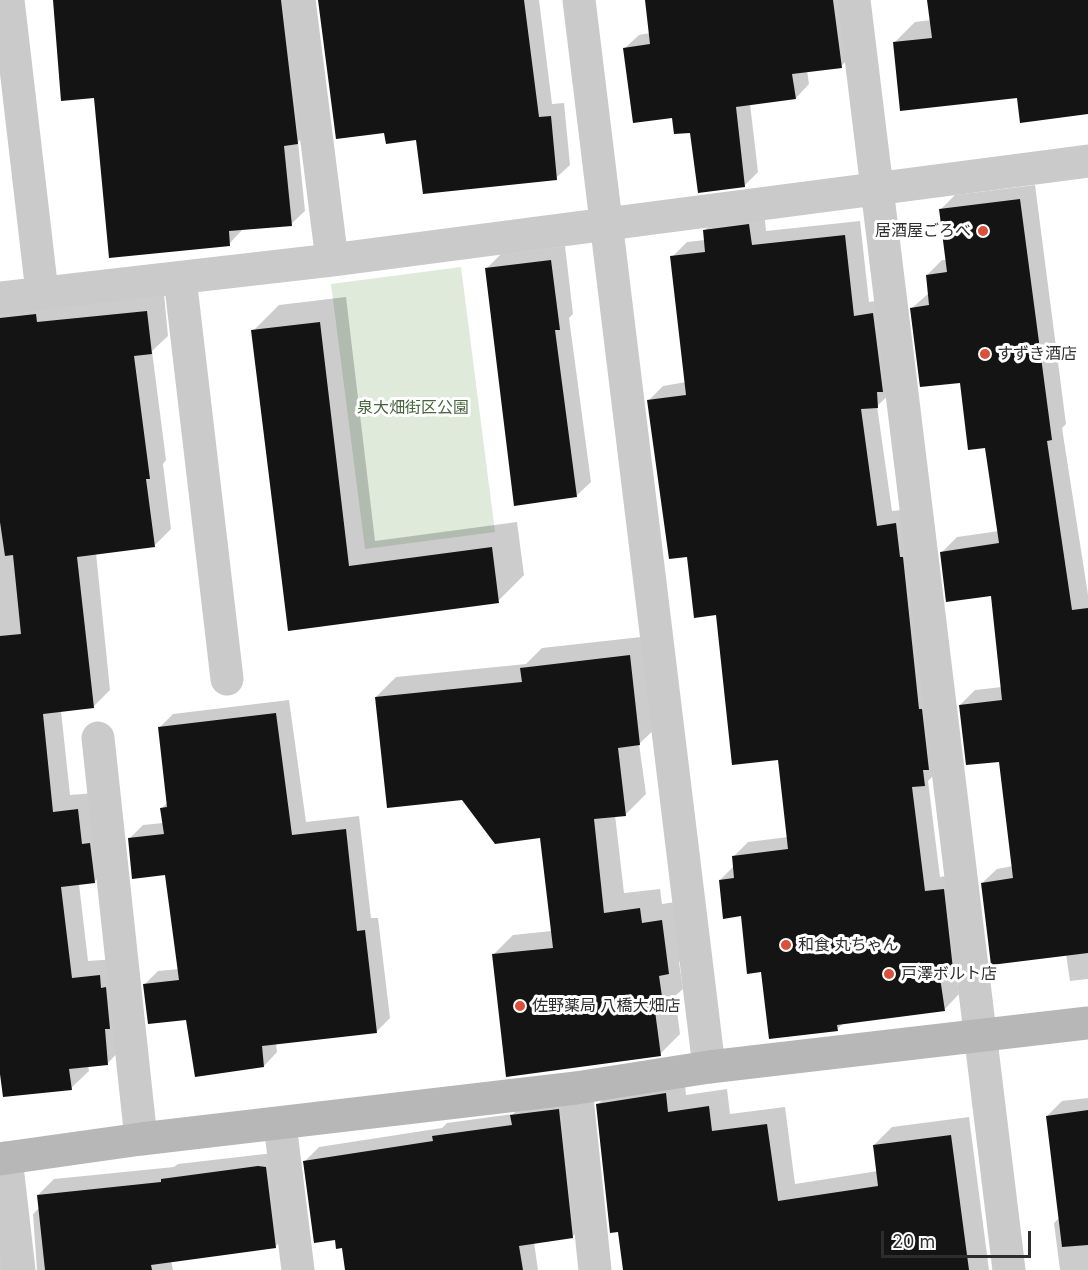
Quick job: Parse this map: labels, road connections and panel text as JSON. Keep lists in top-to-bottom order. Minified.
{"parks":["泉大畑街区公園"],"places":["居酒屋ごろべ","すずき酒店","和食 丸ちゃん","戸澤ボルト店","佐野薬局 八橋大畑店"],"scale_bar":"20 m"}
